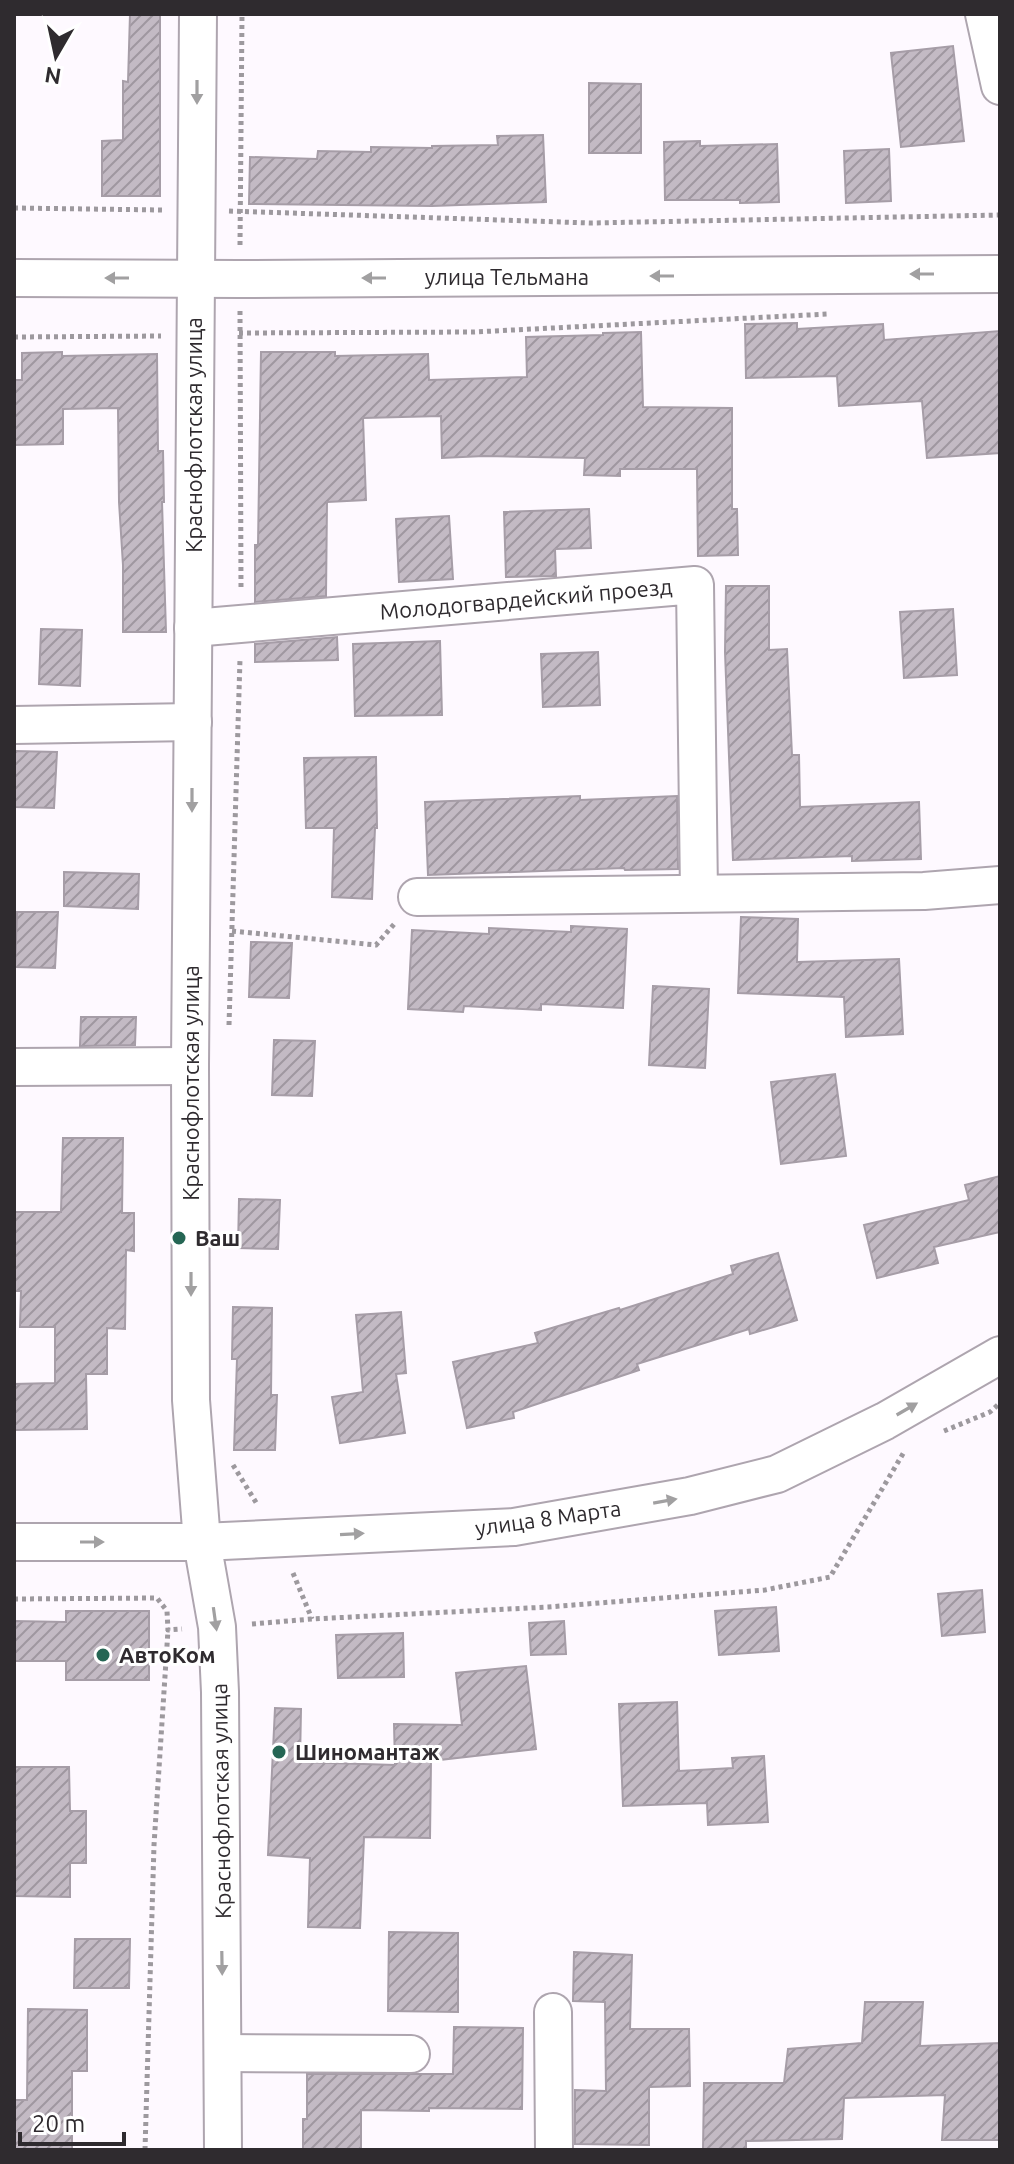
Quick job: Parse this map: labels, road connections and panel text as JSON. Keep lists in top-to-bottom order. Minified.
{"streets":{"street":["улица Тельмана","Краснофлотская улица","Молодогвардейский проезд","улица 8 Марта"]},"crossings":[["улица Тельмана","Краснофлотская улица"],["Краснофлотская улица","Молодогвардейский проезд"],["Краснофлотская улица","улица 8 Марта"]],"one_way":["улица Тельмана","Краснофлотская улица","улица 8 Марта"],"places":["Ваш","АвтоКом","Шиномантаж"],"scale_bar":"20 m","north":"bottom"}
